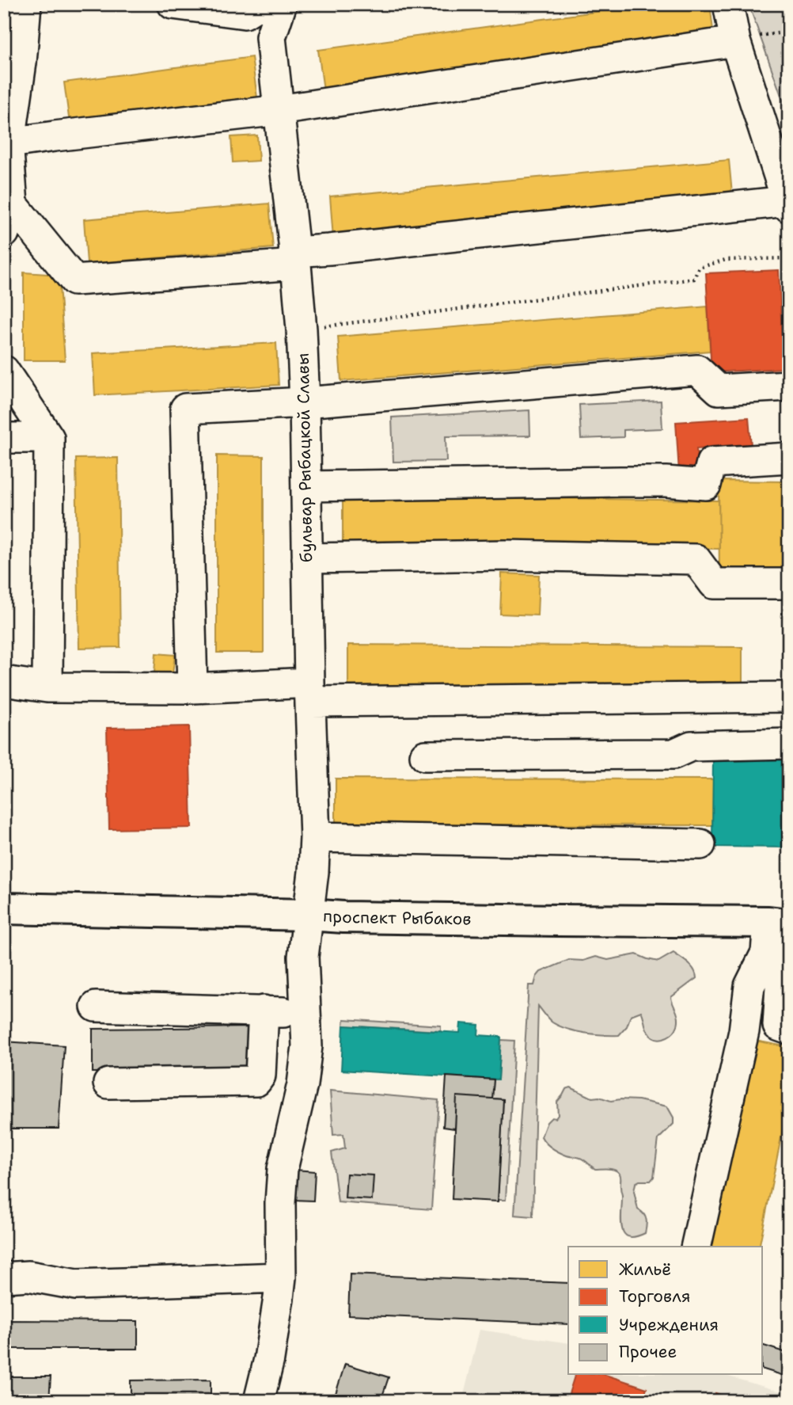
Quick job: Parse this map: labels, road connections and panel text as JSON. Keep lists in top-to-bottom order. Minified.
{"streets":{"main road":["проспект Рыбаков"],"street":["бульвар Рыбацкой Славы"]},"crossings":[["бульвар Рыбацкой Славы","проспект Рыбаков"]],"legend":["Жильё","Торговля","Учреждения","Прочее"]}
